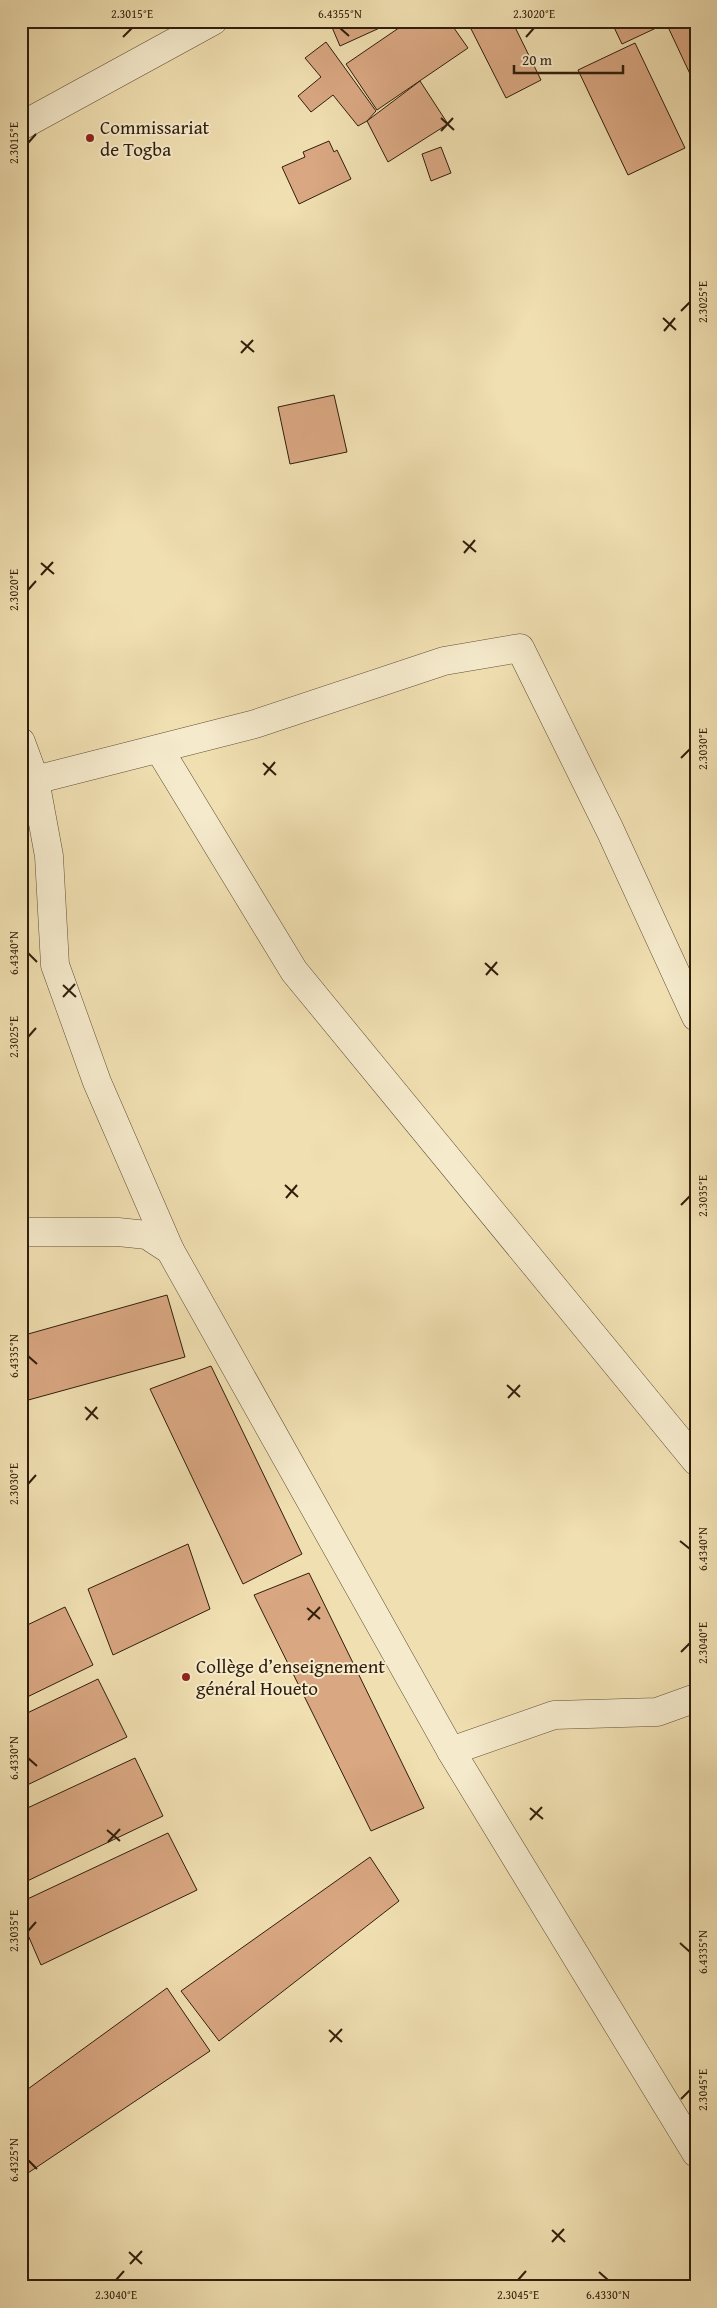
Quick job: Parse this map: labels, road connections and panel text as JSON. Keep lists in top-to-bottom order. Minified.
{"places":["Commissariat de Togba","Collège d’enseignement général Houeto"],"scale_bar":"20 m","coordinates":["2.3015°E","6.4355°N","2.3020°E","2.3025°E","2.3030°E","6.4340°N","2.3035°E","6.4335°N","2.3040°E","6.4330°N","2.3045°E","6.4325°N"]}
